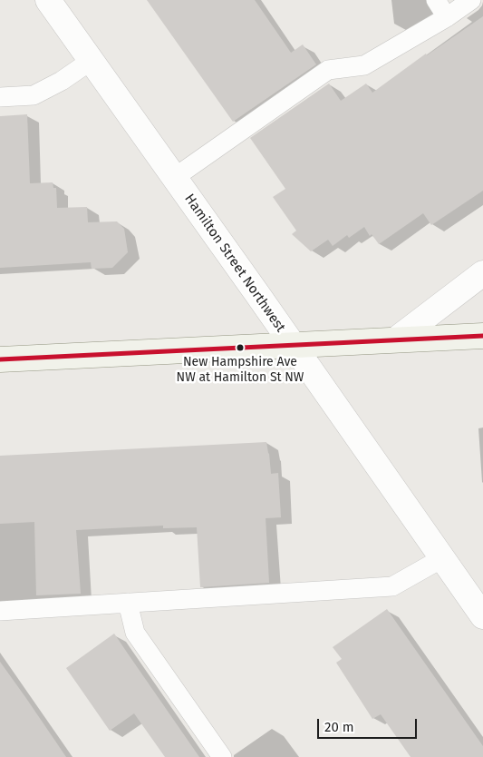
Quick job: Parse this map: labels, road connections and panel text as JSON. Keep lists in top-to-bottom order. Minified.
{"streets":{"street":["Hamilton Street Northwest"]},"places":["New Hampshire Ave NW at Hamilton St NW"],"scale_bar":"20 m"}
